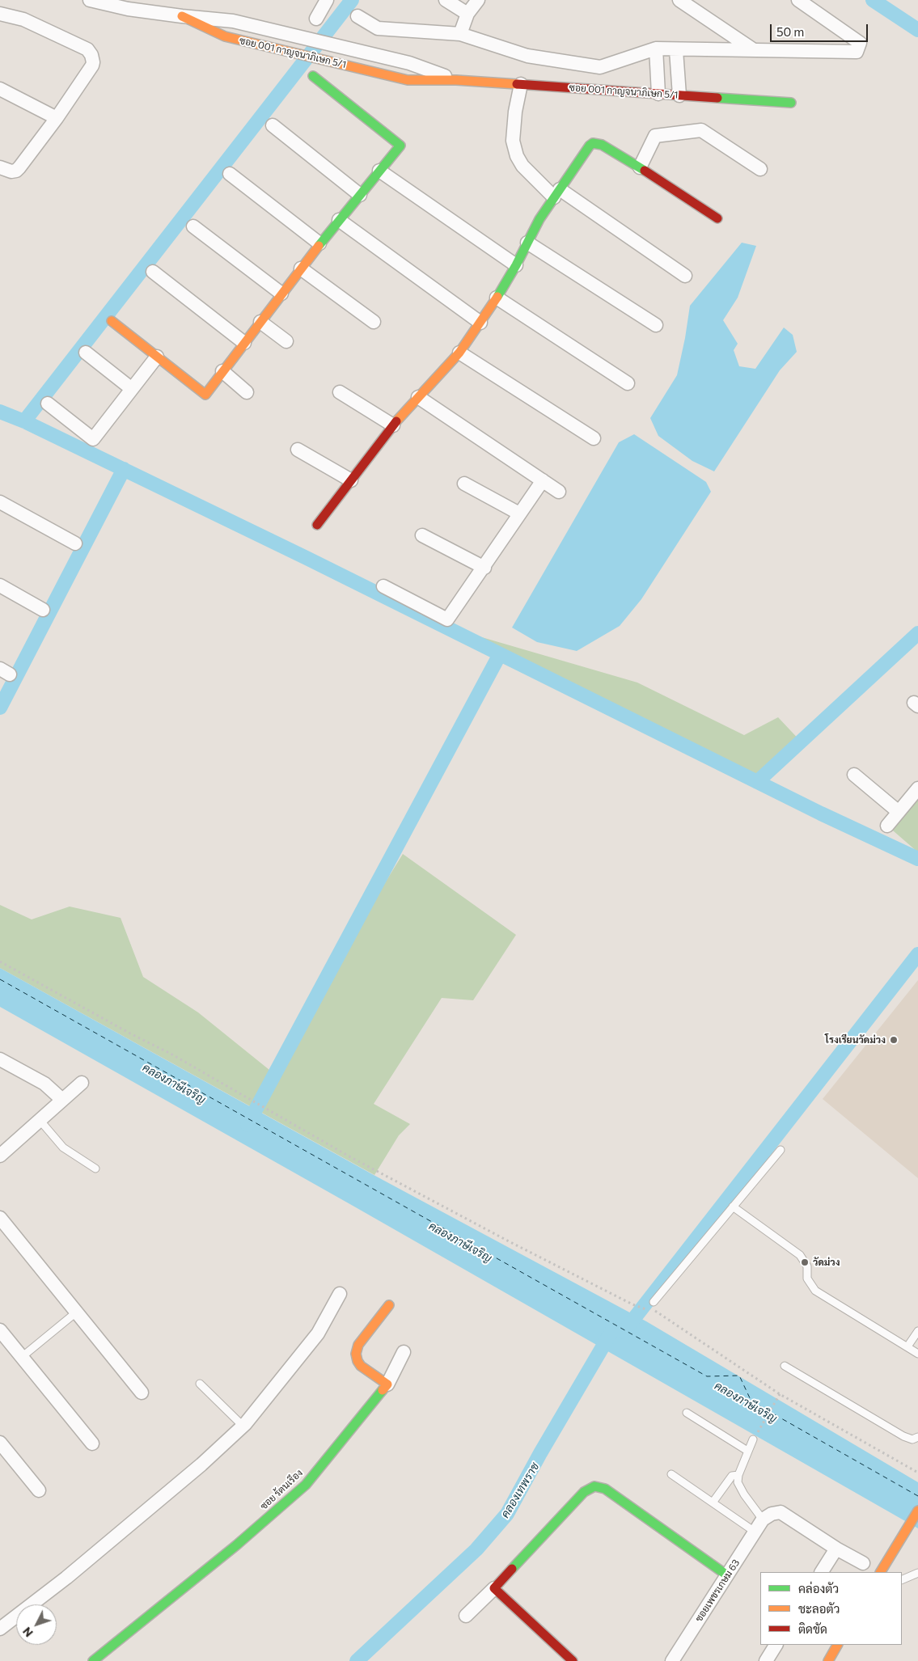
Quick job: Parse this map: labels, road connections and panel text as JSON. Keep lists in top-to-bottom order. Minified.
{"streets":{"street":["ซอย 001 กาญจนาภิเษก 5/1","ซอย ร้ตนเรึอง","ซอยเพชรเกษม 63"]},"water":["คลองภาษีเจริญ","คลองเทพราช"],"places":["โรงเรียนวัดม่วง","วัดม่วง"],"legend":["คล่องตัว","ชะลอตัว","ติดขัด"],"scale_bar":"50 m","north":"bottom left"}
